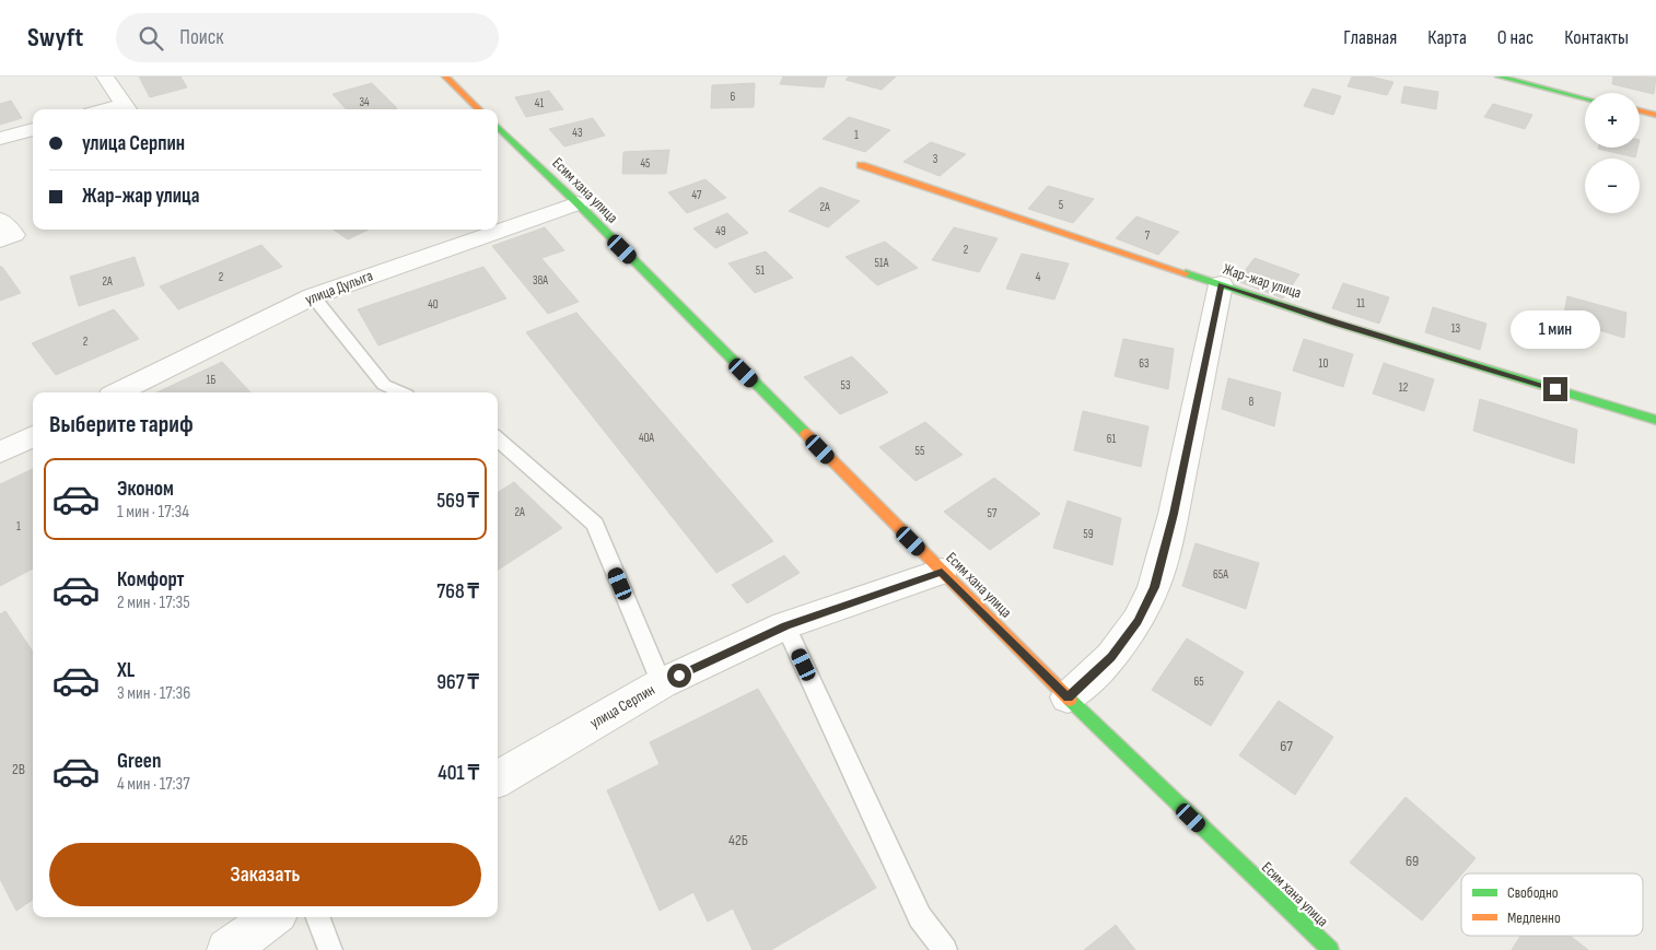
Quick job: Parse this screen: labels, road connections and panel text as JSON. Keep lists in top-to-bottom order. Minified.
{"streets":{"street":["Есим хана улица","Жар-жар улица","улица Дулыга","улица Серпин"]},"crossings":[["Есим хана улица","улица Дулыга"],["Есим хана улица","улица Серпин"]],"house_numbers":["6","34","41","43","1","3","45","47","5","2А","49","7","2","51А","51","2","4","38А","2А","11","40","13","2","63","10","1Б","53","12","8","40А","61","55","2А","57","1","59","65А","65","67","2В","42Б","69"],"legend":["Свободно","Медленно"],"page":{"header":"Swyft","search":"Поиск","nav":["Главная","Карта","О нас","Контакты"],"map_buttons":["+","−"],"banner":["улица Серпин","Жар-жар улица"],"bubble":"1 мин","heading":"Выберите тариф","list":[{"name":"Эконом","note":"1 мин · 17:34","value":"569 ₸"},{"name":"Комфорт","note":"2 мин · 17:35","value":"768 ₸"},{"name":"XL","note":"3 мин · 17:36","value":"967 ₸"},{"name":"Green","note":"4 мин · 17:37","value":"401 ₸"}],"buttons":"Заказать"}}
